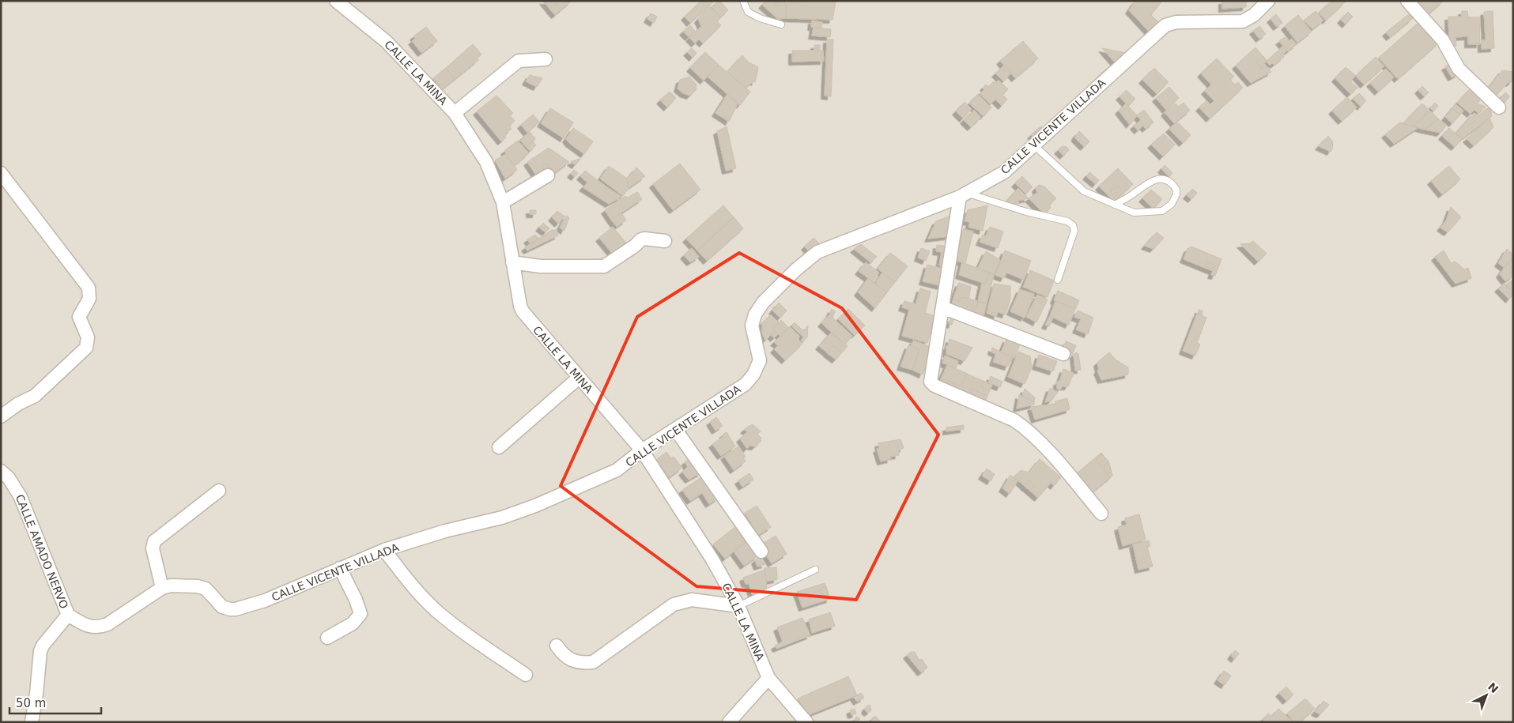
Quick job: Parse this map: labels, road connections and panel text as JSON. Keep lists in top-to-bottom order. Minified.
{"streets":{"street":["CALLE LA MINA","CALLE VICENTE VILLADA","CALLE AMADO NERVO"]},"crossings":[["CALLE LA MINA","CALLE VICENTE VILLADA"],["CALLE VICENTE VILLADA","CALLE AMADO NERVO"]],"scale_bar":"50 m","north":"top right"}
